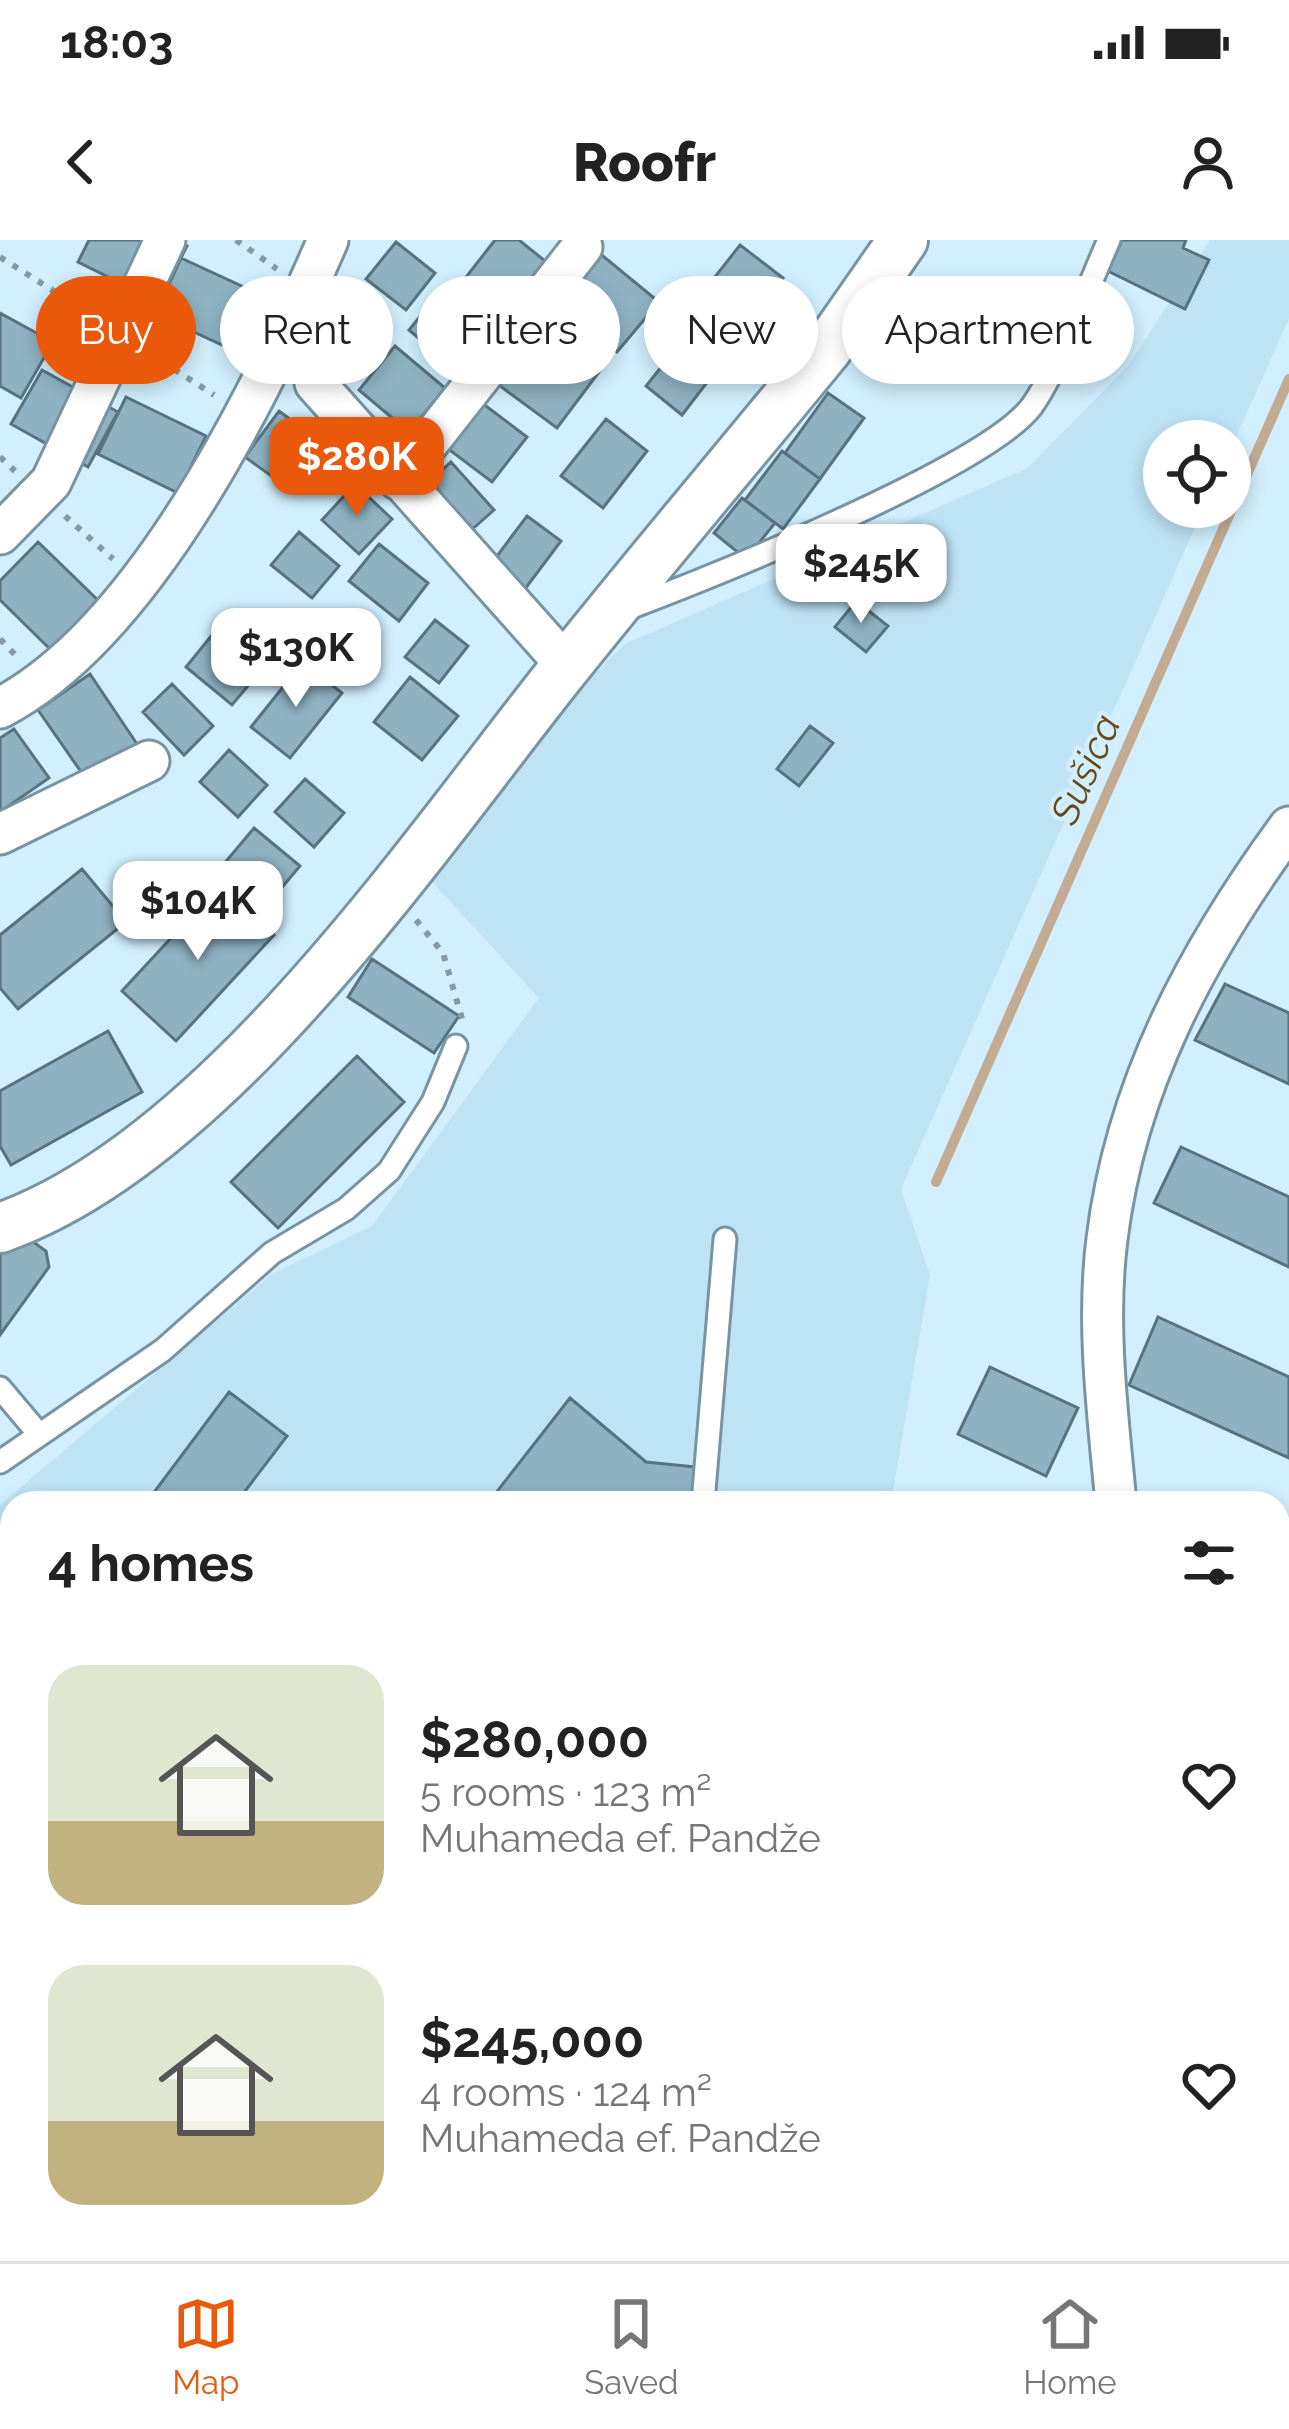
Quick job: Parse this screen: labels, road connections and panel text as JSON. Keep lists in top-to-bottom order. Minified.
{"water":["Sušica"],"page":{"status":"18:03","header":"Roofr","chip":["Buy","Rent","Filters","New","Apartment"],"price":["$280K","$245K","$130K","$104K"],"heading":"4 homes","list":[{"name":"$280,000","note":"5 rooms · 123 m² · Muhameda ef. Pandže"},{"name":"$245,000","note":"4 rooms · 124 m² · Muhameda ef. Pandže"}],"tabs":["Map","Saved","Home"]}}
